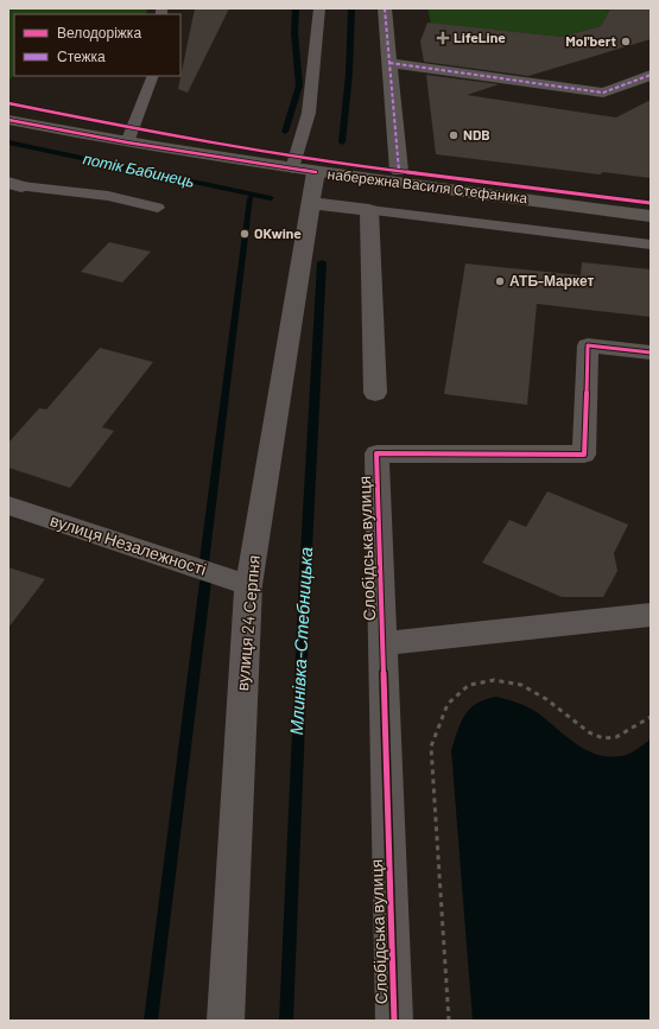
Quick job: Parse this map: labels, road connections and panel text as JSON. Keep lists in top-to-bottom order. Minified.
{"streets":{"main road":["набережна Василя Стефаника"],"street":["вулиця Незалежності","Слобідська вулиця","вулиця 24 Серпня"]},"crossings":[["набережна Василя Стефаника","вулиця 24 Серпня"],["вулиця Незалежності","вулиця 24 Серпня"]],"water":["потік Бабинець","Млинівка-Стебницька"],"places":{"health":["LifeLine"],"other":["Mol'bert","NDB","OKwine","АТБ-Маркет"]},"legend":["Велодоріжка","Стежка"]}
